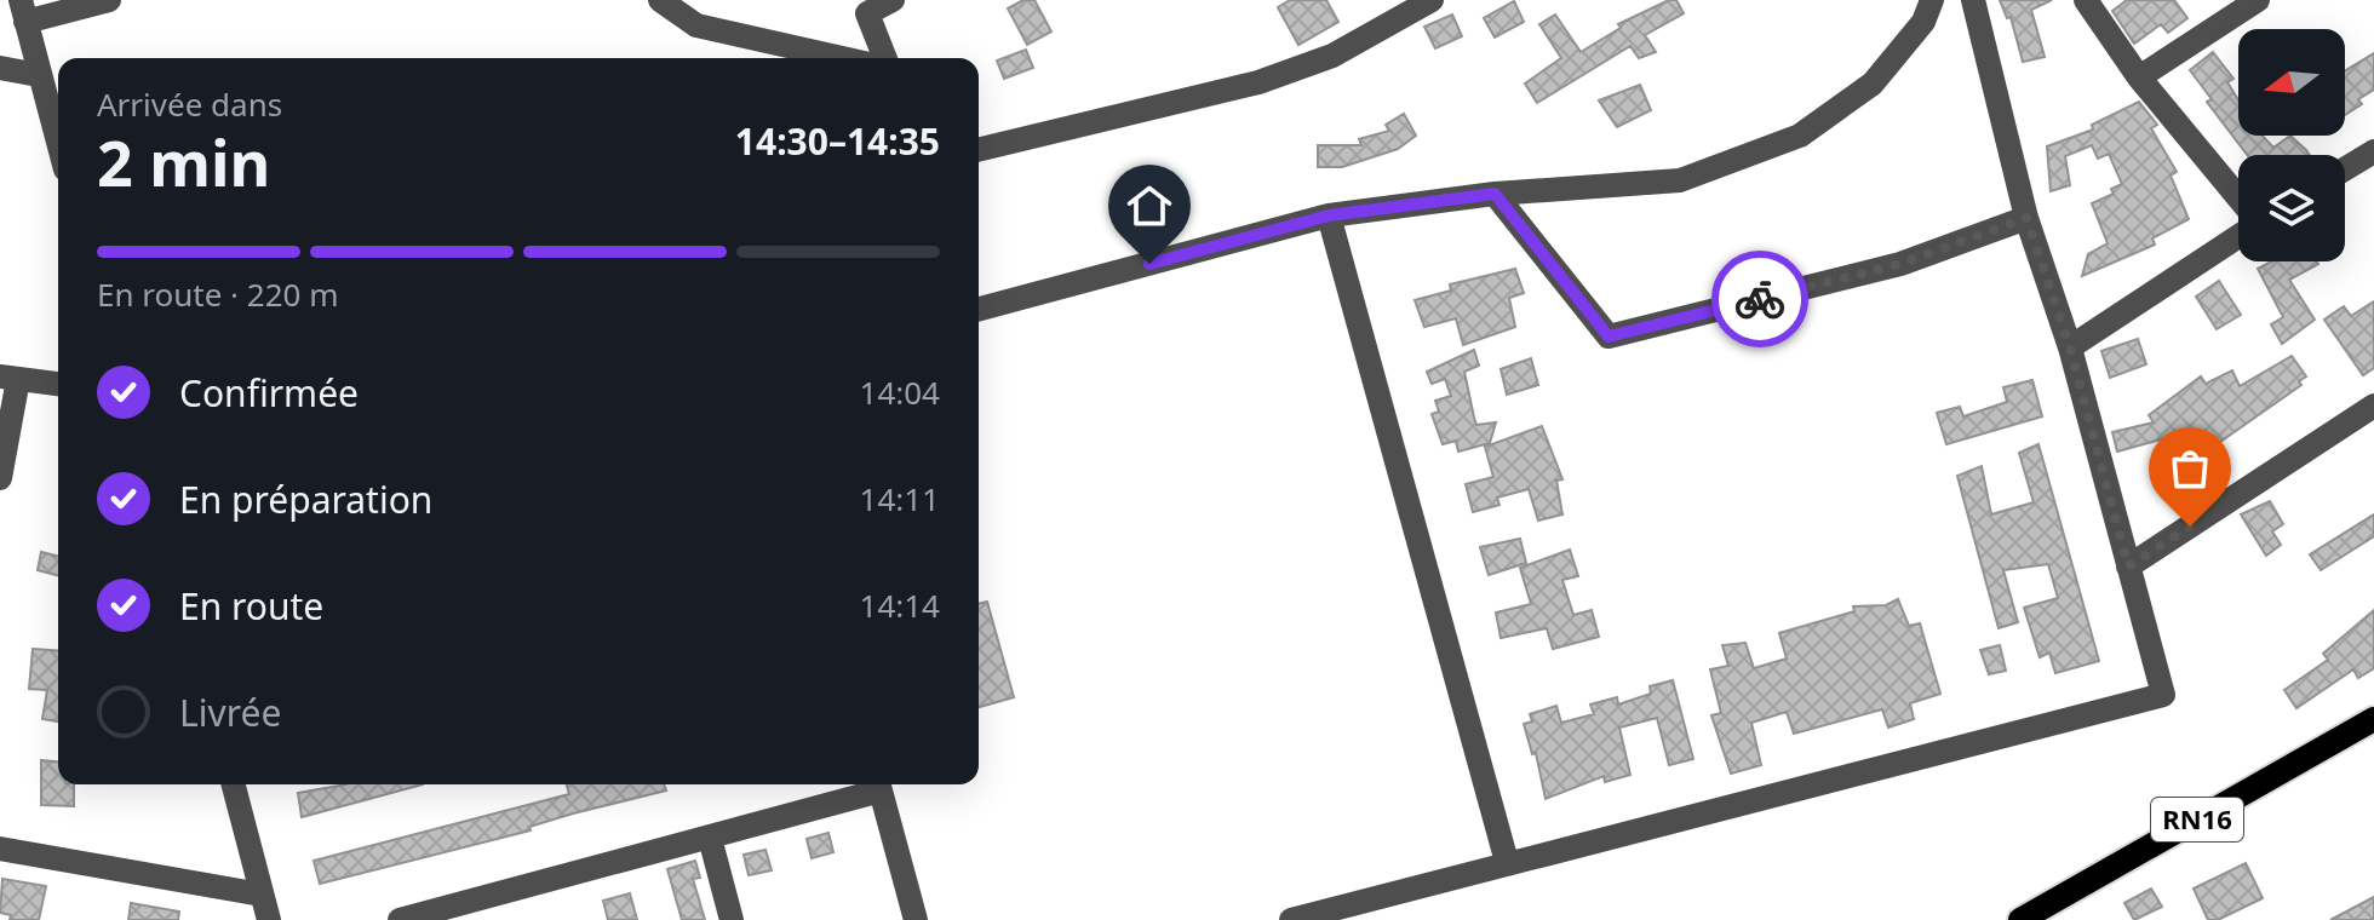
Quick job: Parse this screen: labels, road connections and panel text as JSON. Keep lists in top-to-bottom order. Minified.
{"streets":{"main road":["RN16"]},"north":"left","page":{"heading":["2 min","Arrivée dans","14:30–14:35"],"bar":"En route · 220 m","list":[["Confirmée","14:04"],["En préparation","14:11"],["En route","14:14"],"Livrée"]}}
